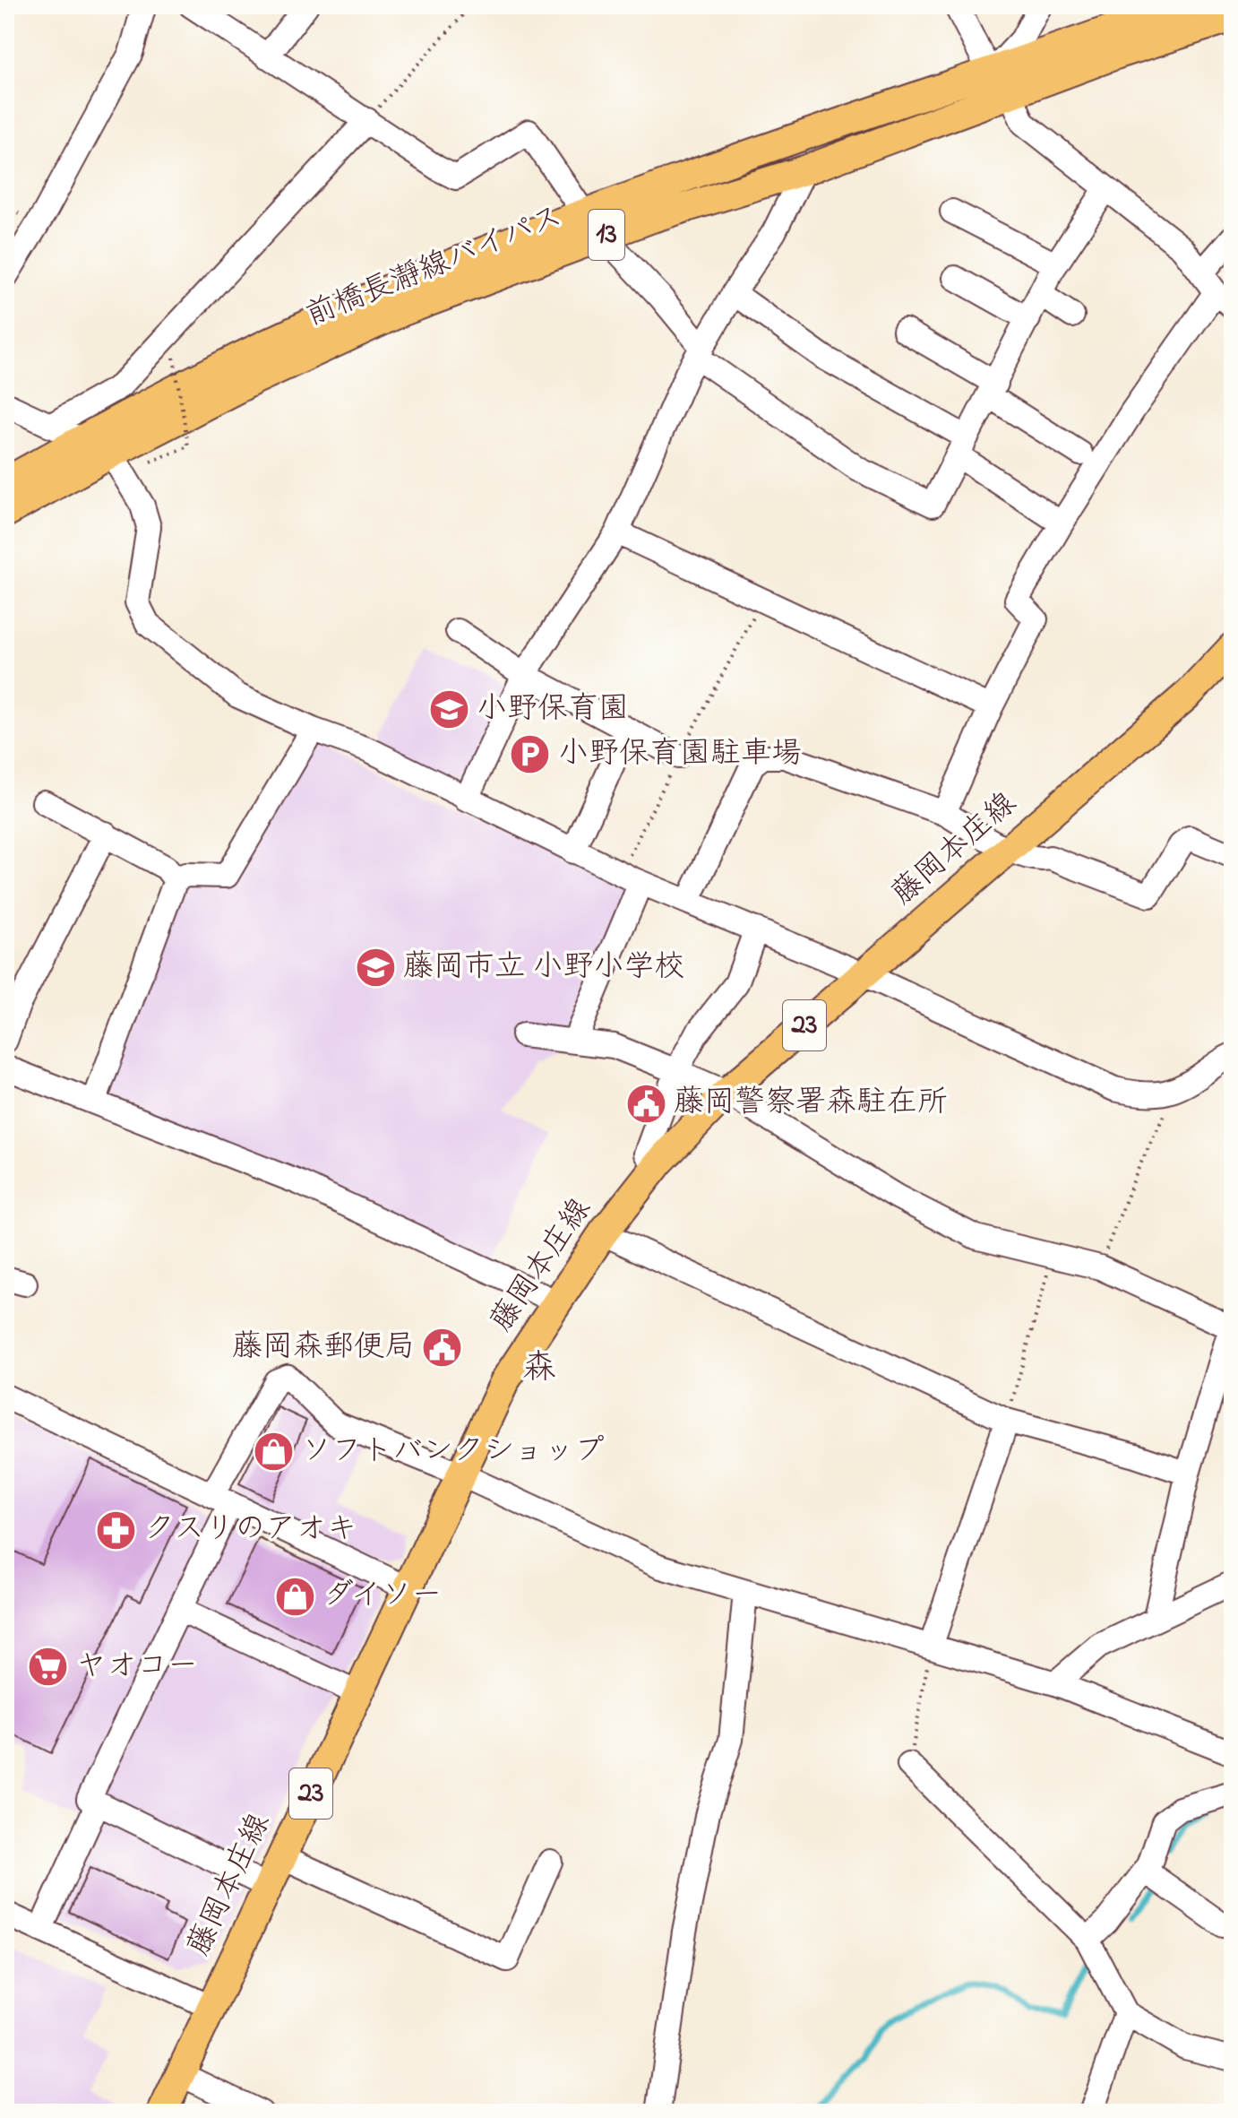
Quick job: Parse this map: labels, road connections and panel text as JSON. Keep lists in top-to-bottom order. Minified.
{"streets":{"main road":["13","前橋長瀞線バイパス","藤岡本庄線","23"]},"districts":["森"],"places":{"school or university":["小野保育園","藤岡市立 小野小学校"],"parking":["小野保育園駐車場"],"public building":["藤岡警察署森駐在所","藤岡森郵便局"],"shop":["ソフトバンクショップ","ダイソー"],"pharmacy":["クスリのアオキ"],"supermarket":["ヤオコー"]}}
